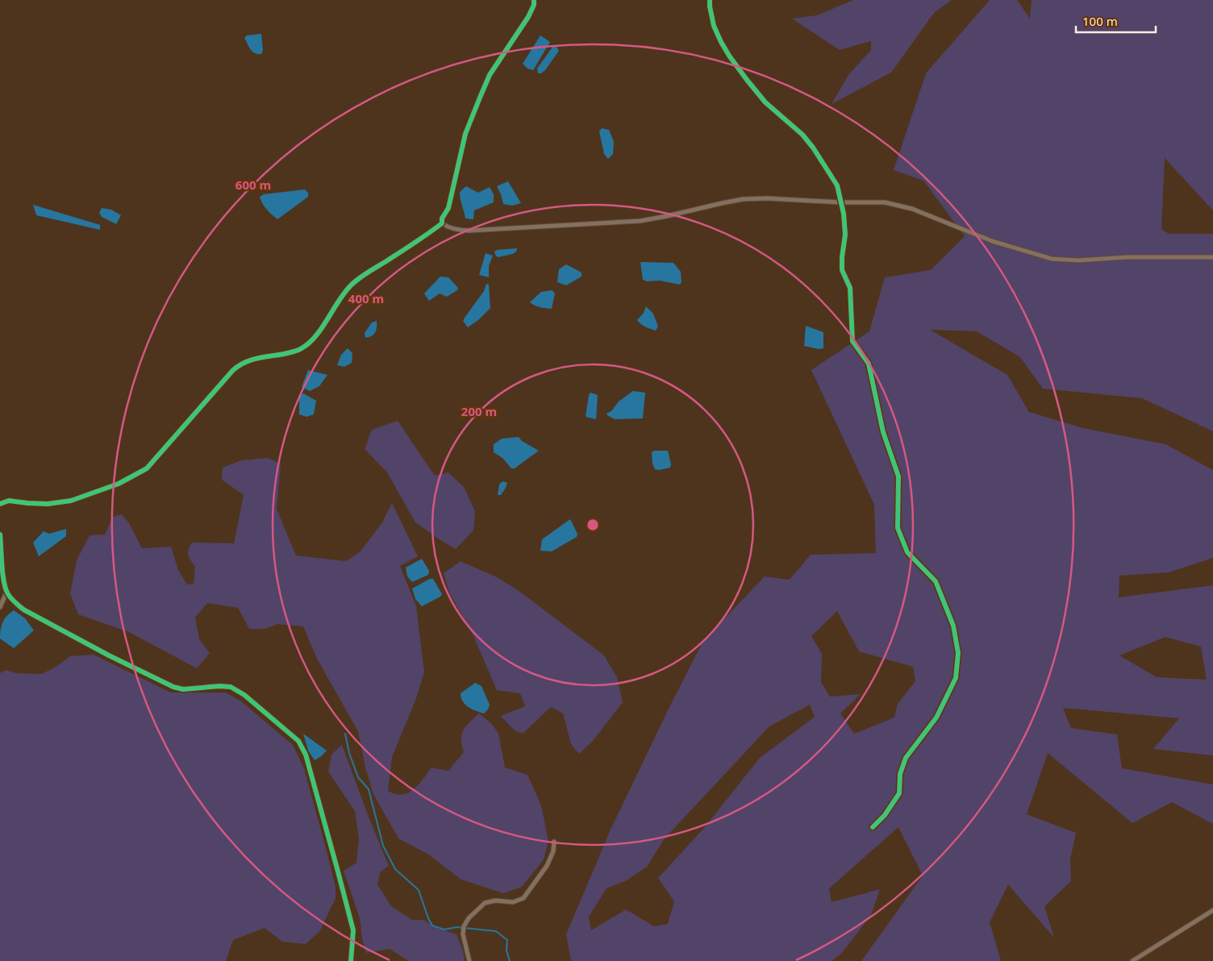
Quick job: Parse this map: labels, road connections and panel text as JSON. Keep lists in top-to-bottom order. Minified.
{"scale_bar":"100 m","rings":["600 m","400 m","200 m"]}
